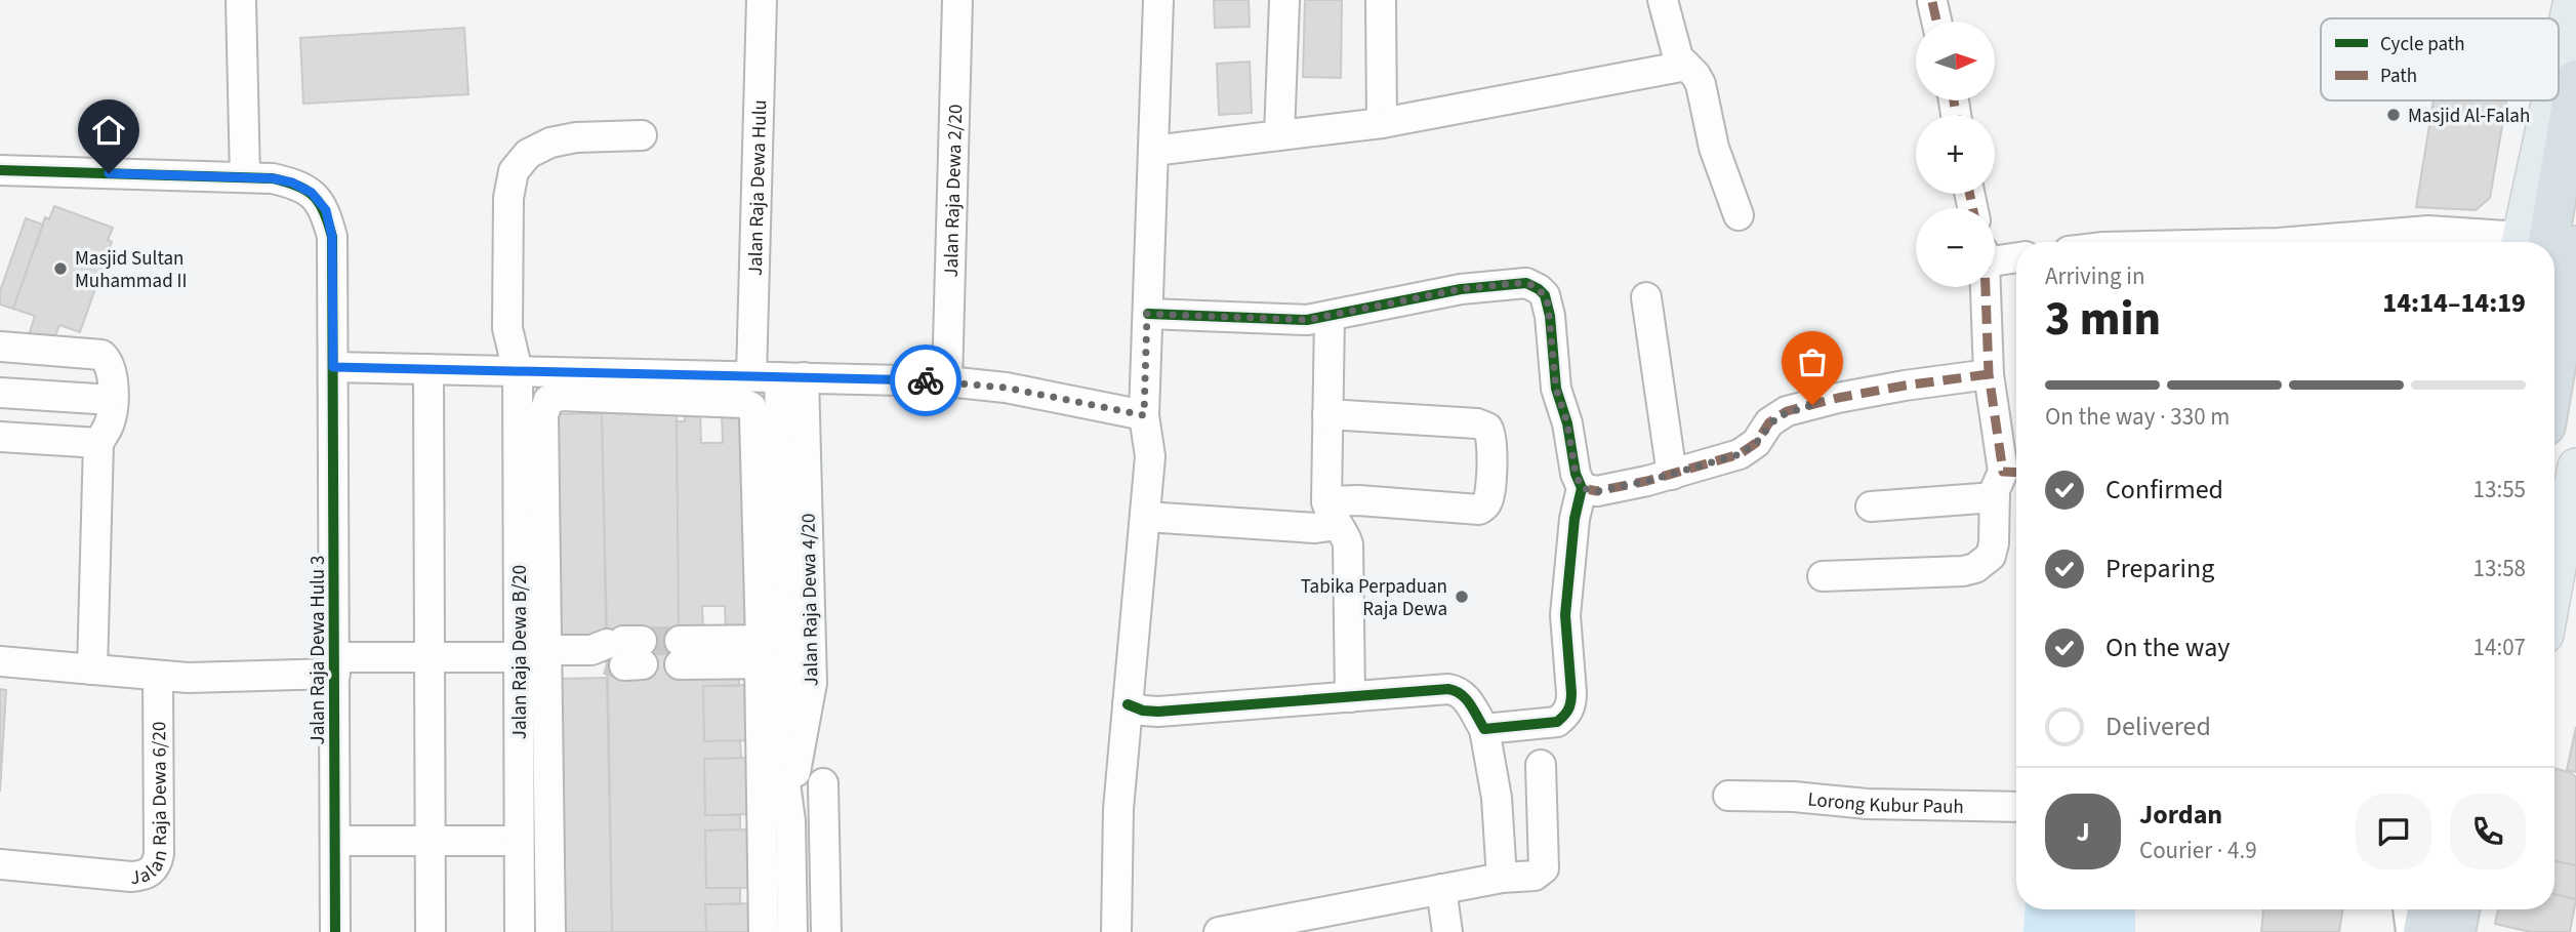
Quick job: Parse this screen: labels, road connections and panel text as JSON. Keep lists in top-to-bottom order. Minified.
{"streets":{"street":["Jalan Raja Dewa Hulu","Jalan Raja Dewa 2/20","Jalan Raja Dewa 4/20","Jalan Raja Dewa Hulu 3","Jalan Raja Dewa B/20","Jalan Raja Dewa 6/20","Lorong Kubur Pauh"]},"crossings":[["Jalan Raja Dewa Hulu","Jalan Raja Dewa 4/20"]],"places":["Masjid Al-Falah","Masjid Sultan Muhammad II","Tabika Perpaduan Raja Dewa"],"legend":["Cycle path","Path"],"north":"right","page":{"map_buttons":["+","−"],"heading":["3 min","Arriving in","14:14–14:19"],"panel":["Jordan","Courier · 4.9"],"bar":"On the way · 330 m","list":[["Confirmed","13:55"],["Preparing","13:58"],["On the way","14:07"],"Delivered"],"round":"J"}}
